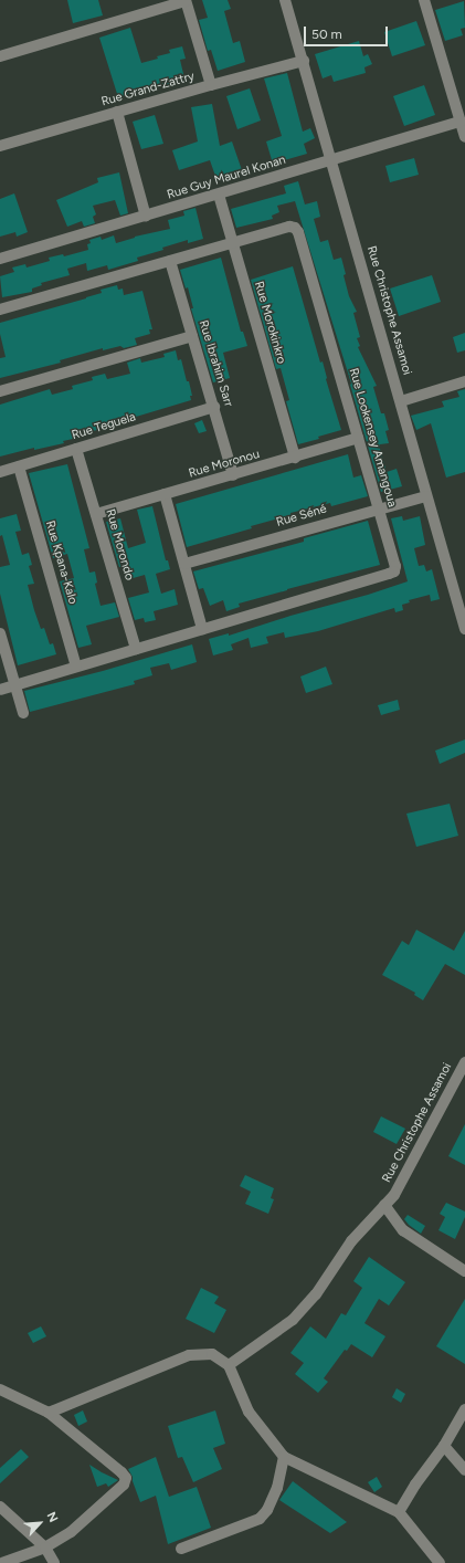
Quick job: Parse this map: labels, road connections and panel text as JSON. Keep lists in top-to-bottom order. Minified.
{"streets":{"street":["Rue Grand-Zattry","Rue Guy Maurel Konan","Rue Christophe Assamoi","Rue Morokinkro","Rue Ibrahim Sarr","Rue Teguela","Rue Lookensey Amangoua","Rue Moronou","Rue Séné","Rue Morondo","Rue Kpana-Kalo"]},"crossings":[["Rue Grand-Zattry","Rue Christophe Assamoi"],["Rue Guy Maurel Konan","Rue Christophe Assamoi"],["Rue Guy Maurel Konan","Rue Morokinkro"],["Rue Christophe Assamoi","Rue Séné"],["Rue Morokinkro","Rue Lookensey Amangoua"],["Rue Morokinkro","Rue Moronou"],["Rue Ibrahim Sarr","Rue Teguela"],["Rue Ibrahim Sarr","Rue Lookensey Amangoua"],["Rue Ibrahim Sarr","Rue Moronou"],["Rue Teguela","Rue Morondo"],["Rue Teguela","Rue Kpana-Kalo"],["Rue Lookensey Amangoua","Rue Moronou"],["Rue Lookensey Amangoua","Rue Séné"],["Rue Lookensey Amangoua","Rue Morondo"],["Rue Lookensey Amangoua","Rue Kpana-Kalo"],["Rue Moronou","Rue Morondo"]],"scale_bar":"50 m","north":"top right"}
